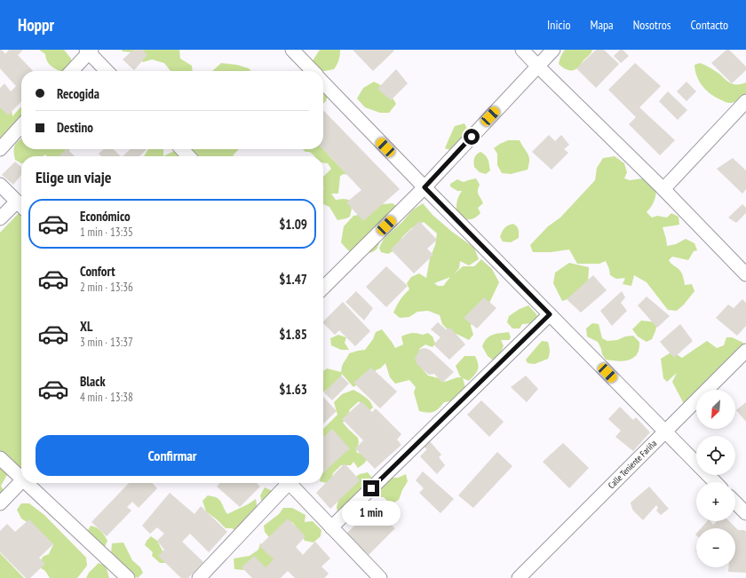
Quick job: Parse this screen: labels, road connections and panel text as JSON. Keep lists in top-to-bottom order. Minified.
{"streets":{"street":["Calle Teniente Fariña"]},"north":"bottom left","page":{"header":"Hoppr","nav":["Inicio","Mapa","Nosotros","Contacto"],"banner":["Recogida","Destino"],"heading":"Elige un viaje","list":[{"name":"Económico","note":"1 min · 13:35","value":"$1.09"},{"name":"Confort","note":"2 min · 13:36","value":"$1.47"},{"name":"XL","note":"3 min · 13:37","value":"$1.85"},{"name":"Black","note":"4 min · 13:38","value":"$1.63"}],"map_buttons":["+","−"],"buttons":"Confirmar","bubble":"1 min"}}
